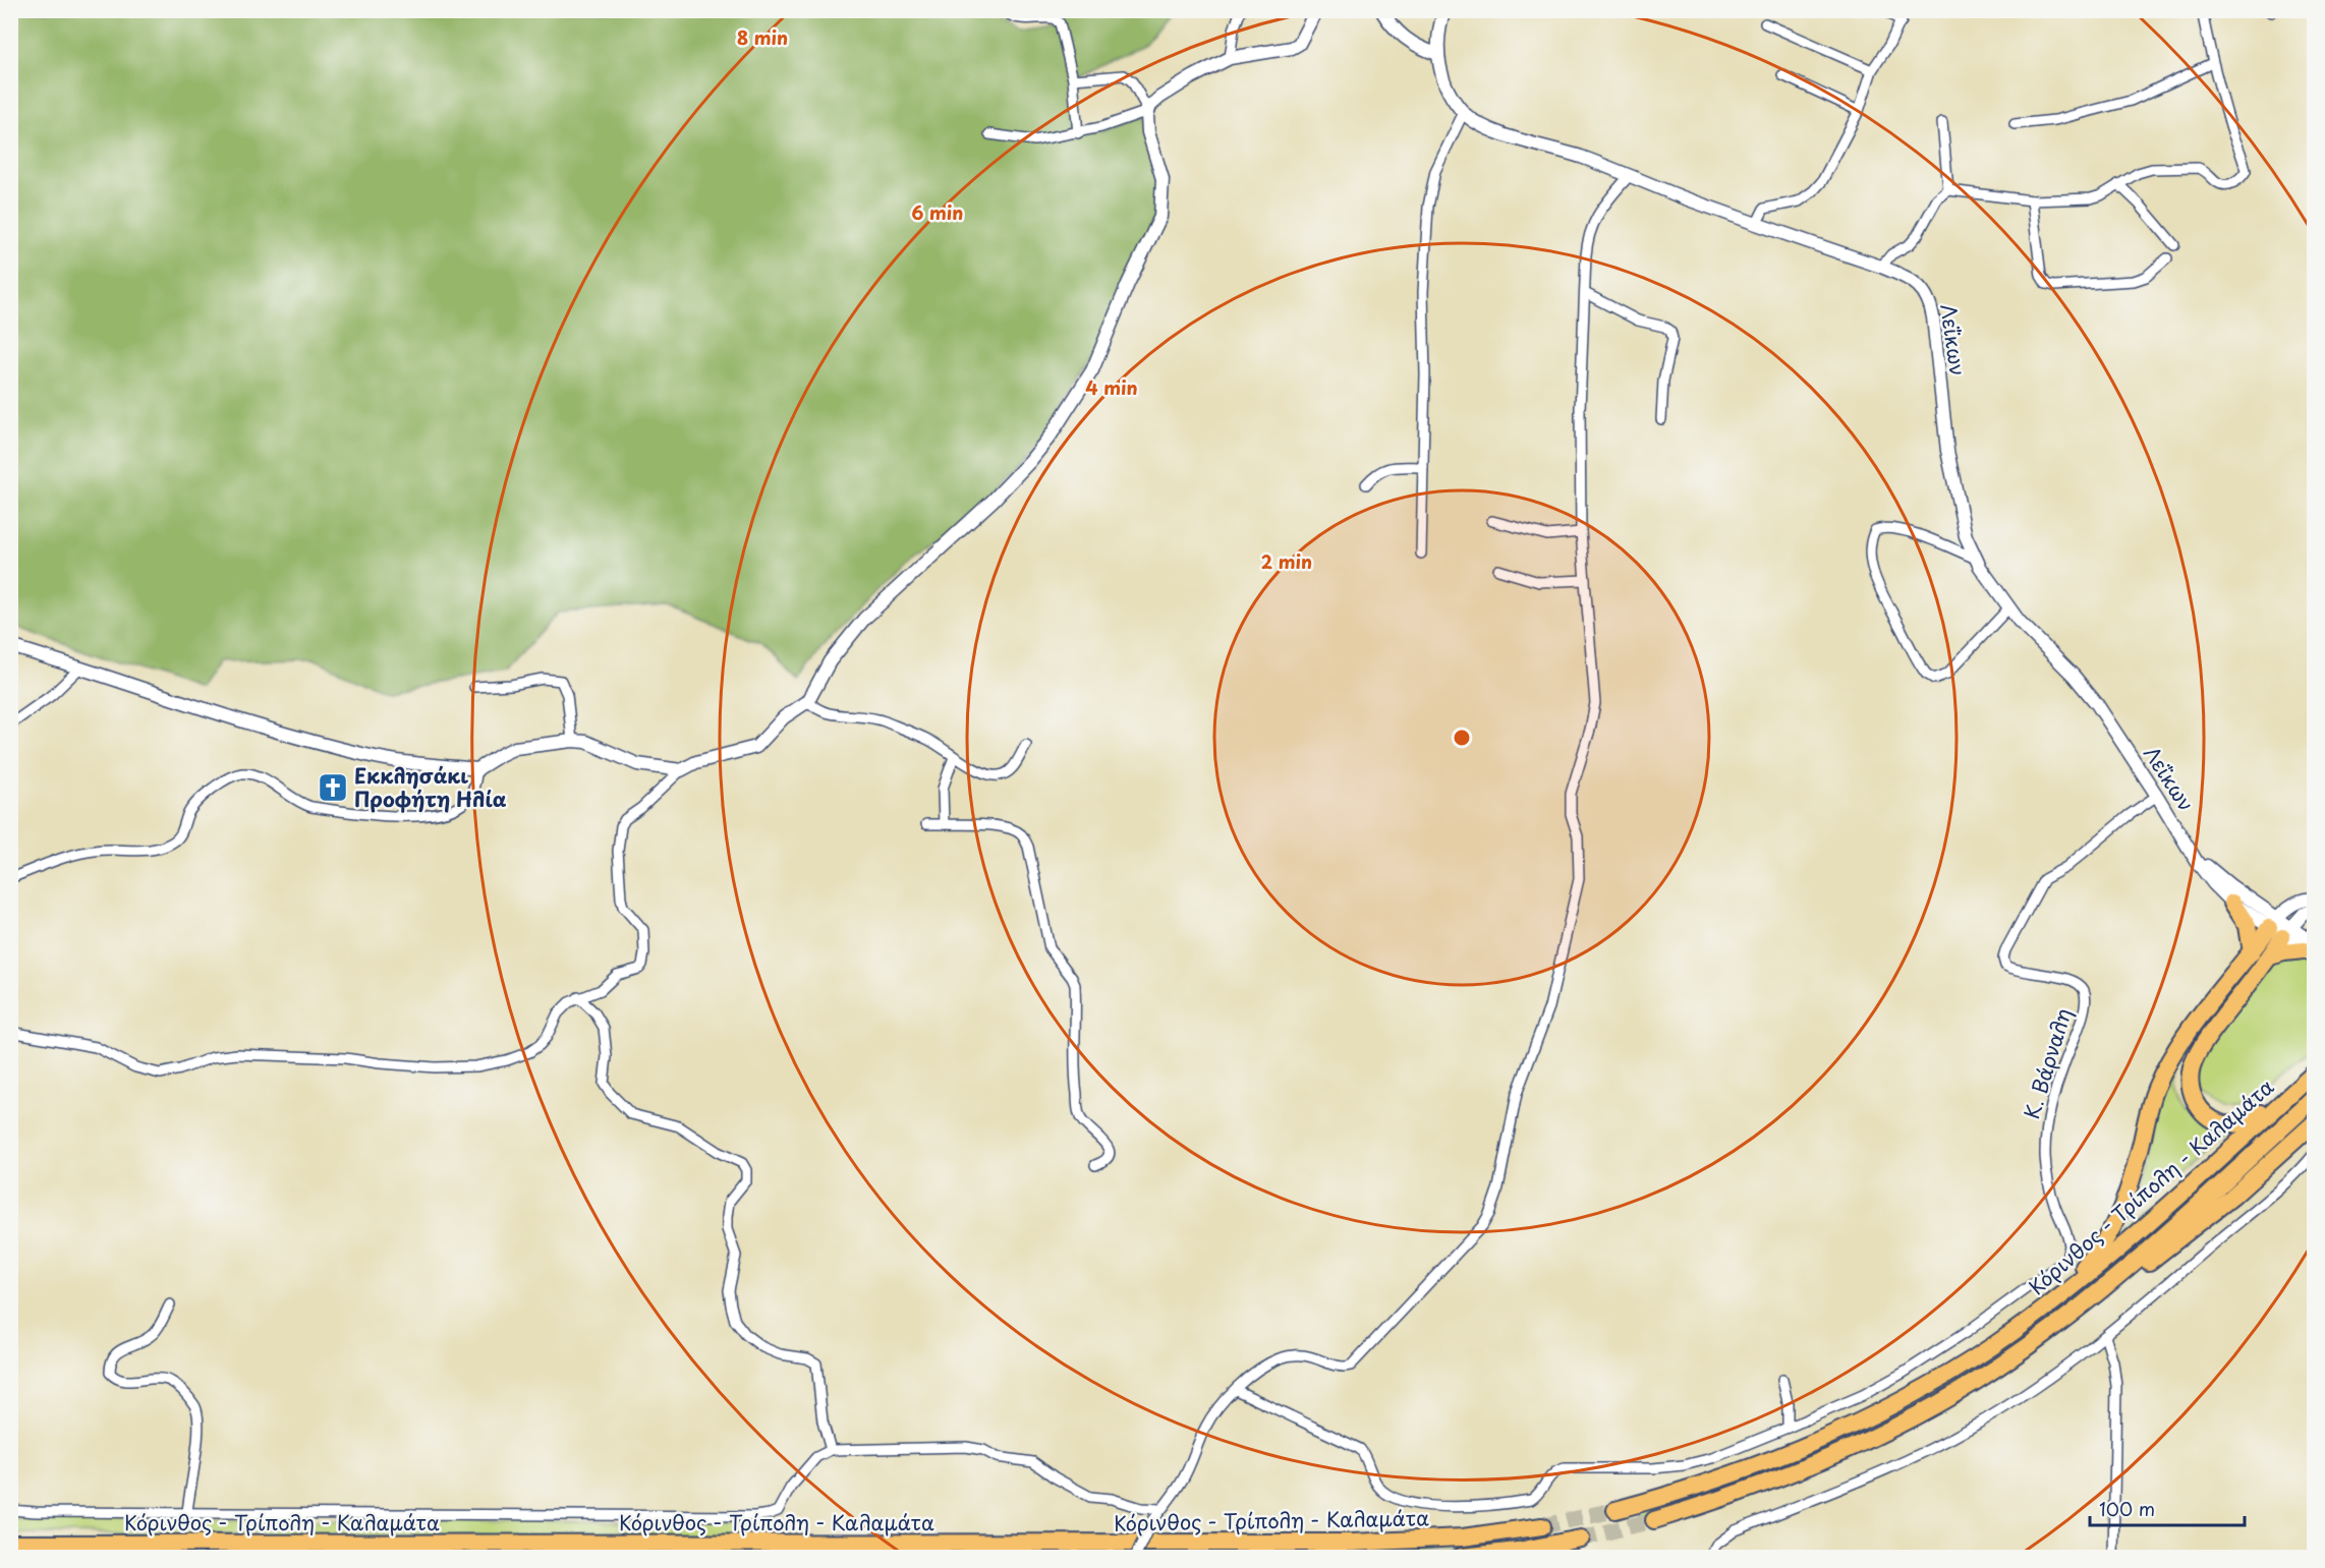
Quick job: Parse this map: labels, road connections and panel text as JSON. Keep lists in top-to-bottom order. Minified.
{"streets":{"highway":["Κόρινθος - Τρίπολη - Καλαμάτα"],"street":["Λεΐκων","Κ. Βάρναλη"]},"crossings":[["Λεΐκων","Κ. Βάρναλη"]],"places":{"church":["Εκκλησάκι Προφήτη Ηλία"]},"scale_bar":"100 m","rings":["8 min","6 min","4 min","2 min"]}
